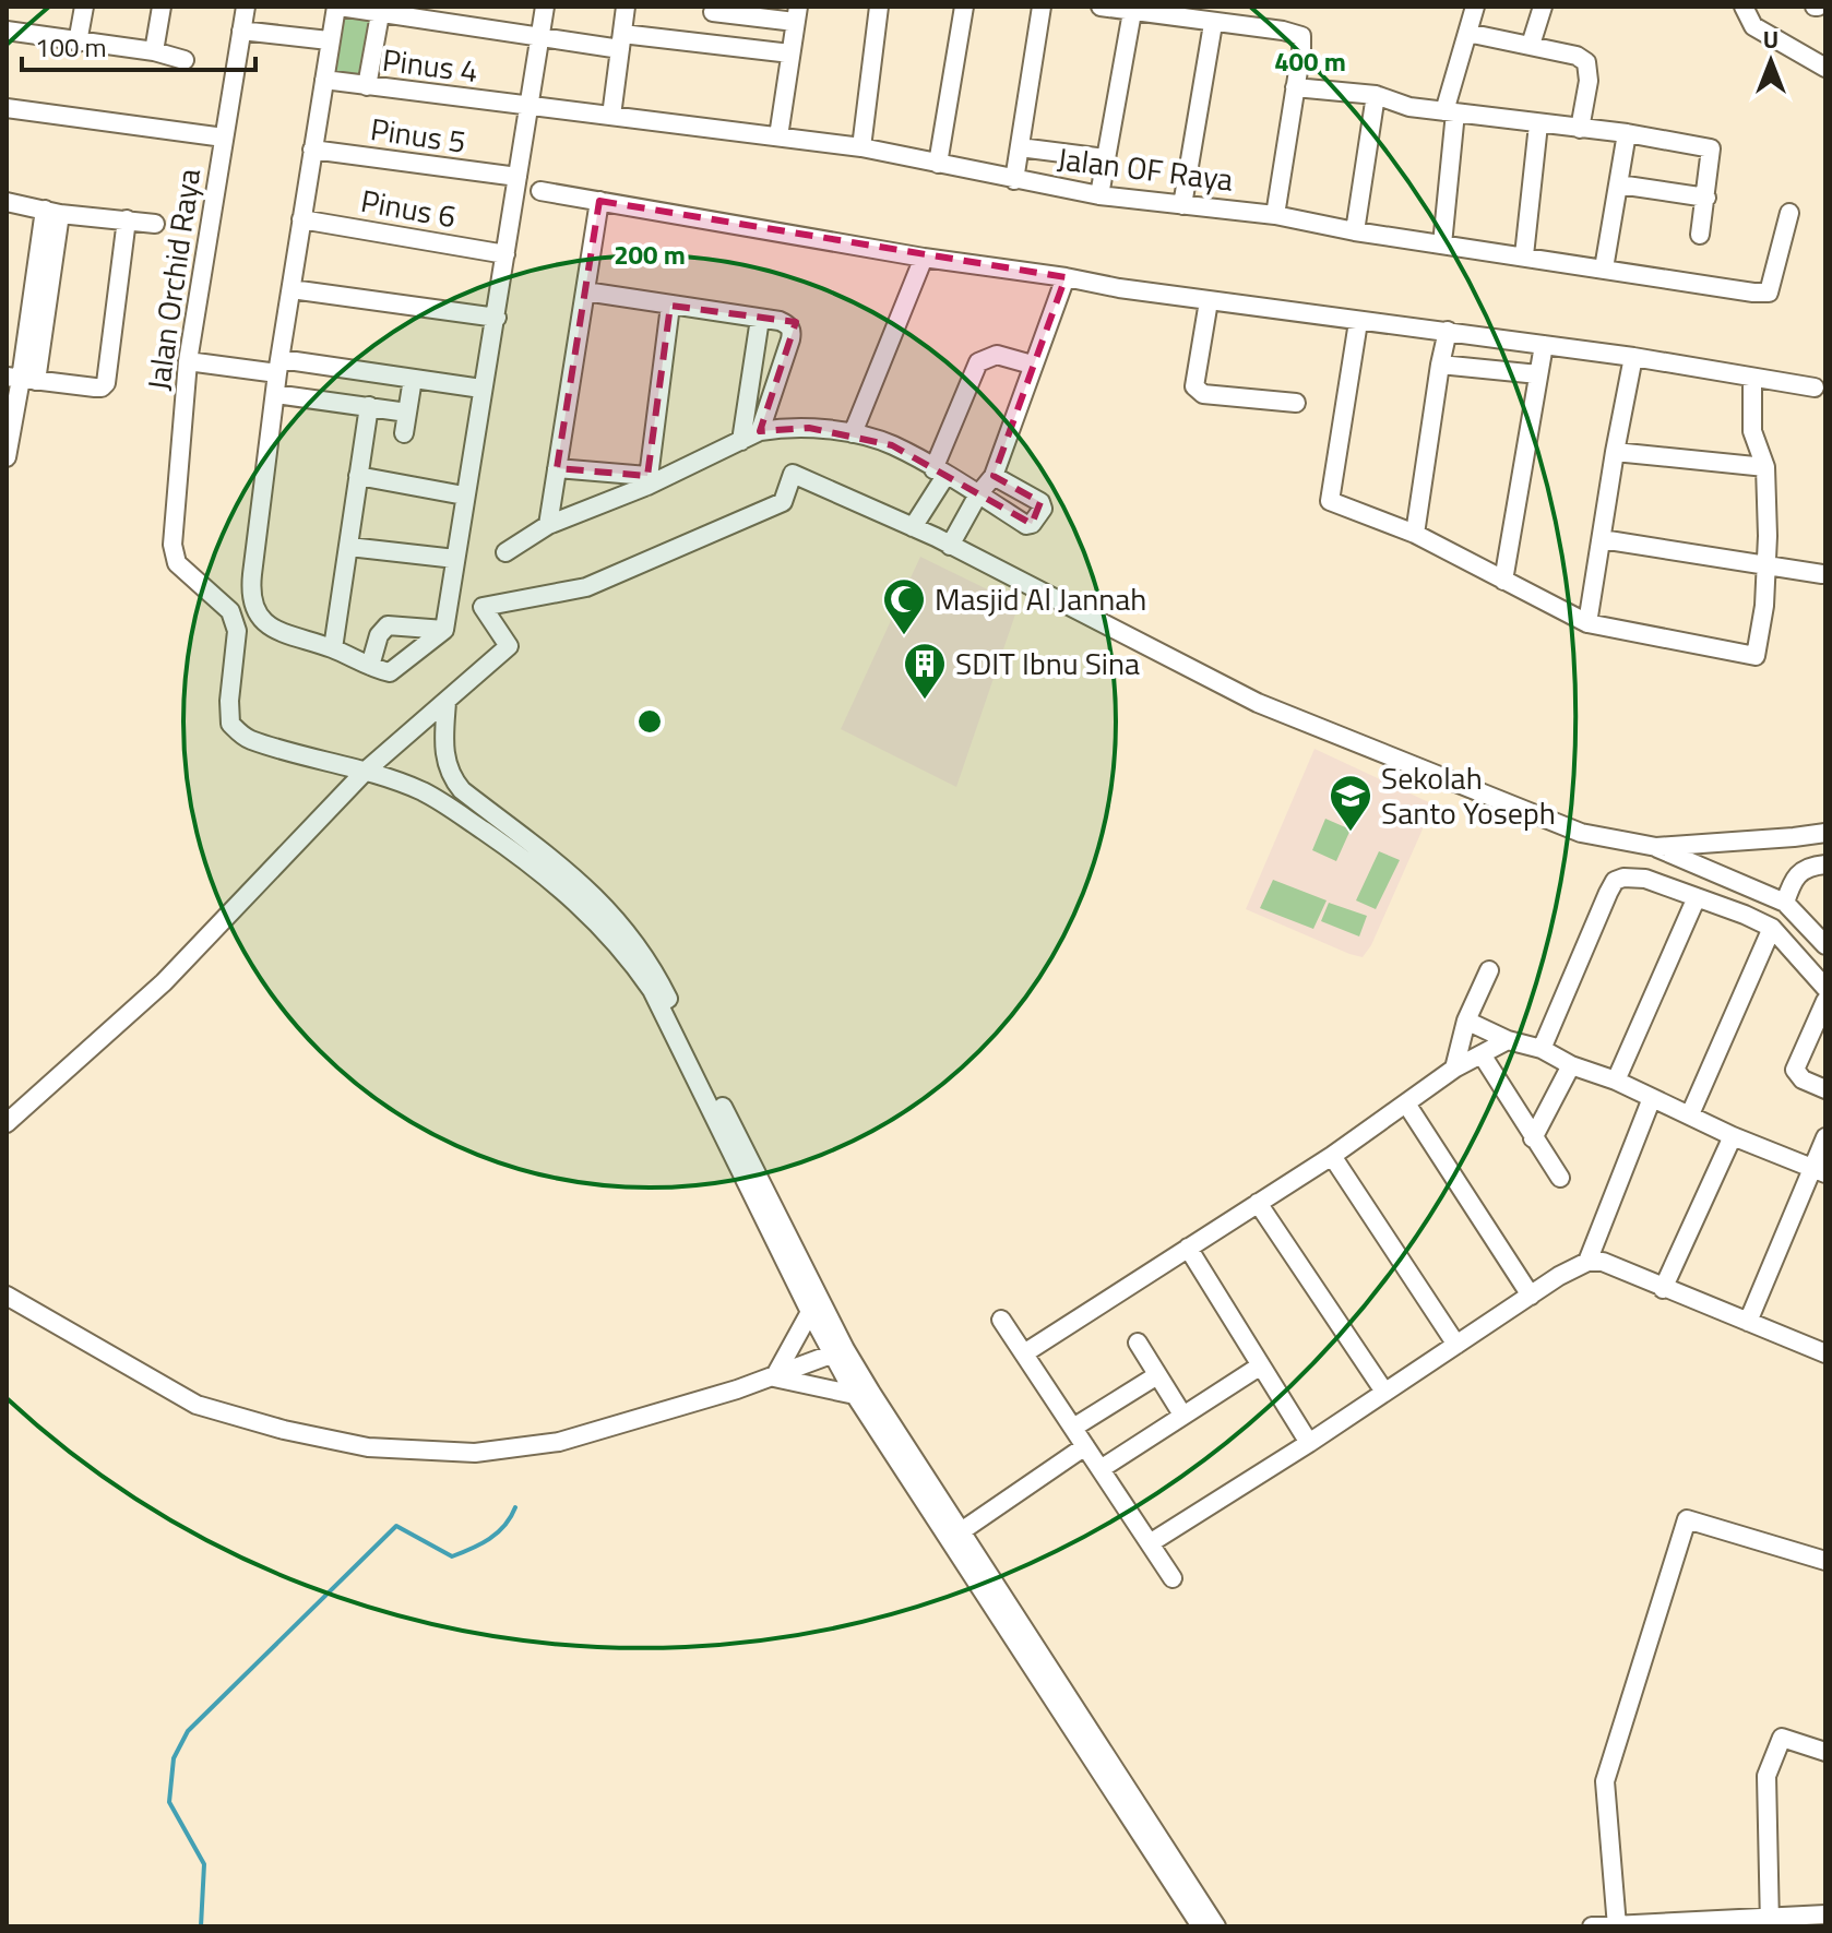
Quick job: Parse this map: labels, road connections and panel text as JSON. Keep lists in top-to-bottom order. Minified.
{"streets":{"street":["Pinus 4","Pinus 5","Jalan OF Raya","Pinus 6","Jalan Orchid Raya"]},"crossings":[["Pinus 4","Jalan OF Raya"]],"places":{"mosque":["Masjid Al Jannah"],"building":["SDIT Ibnu Sina"],"school or university":["Sekolah Santo Yoseph"]},"scale_bar":"100 m","north":"top","rings":["400 m","200 m"]}
